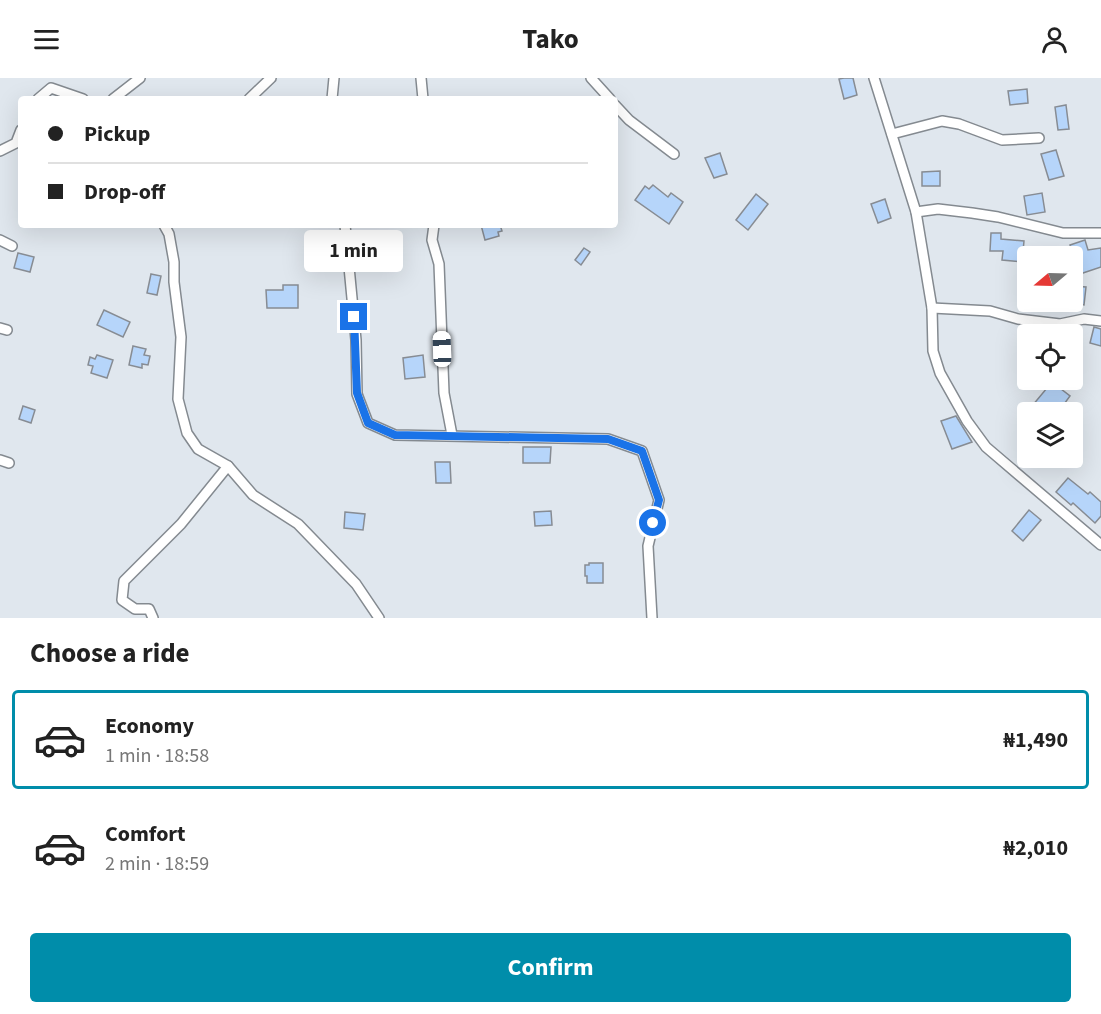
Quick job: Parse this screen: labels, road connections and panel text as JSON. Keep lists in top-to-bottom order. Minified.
{"north":"left","page":{"header":"Tako","banner":["Pickup","Drop-off"],"bubble":"1 min","heading":"Choose a ride","list":[{"name":"Economy","note":"1 min · 18:58","value":"₦1,490"},{"name":"Comfort","note":"2 min · 18:59","value":"₦2,010"}],"buttons":"Confirm"}}
